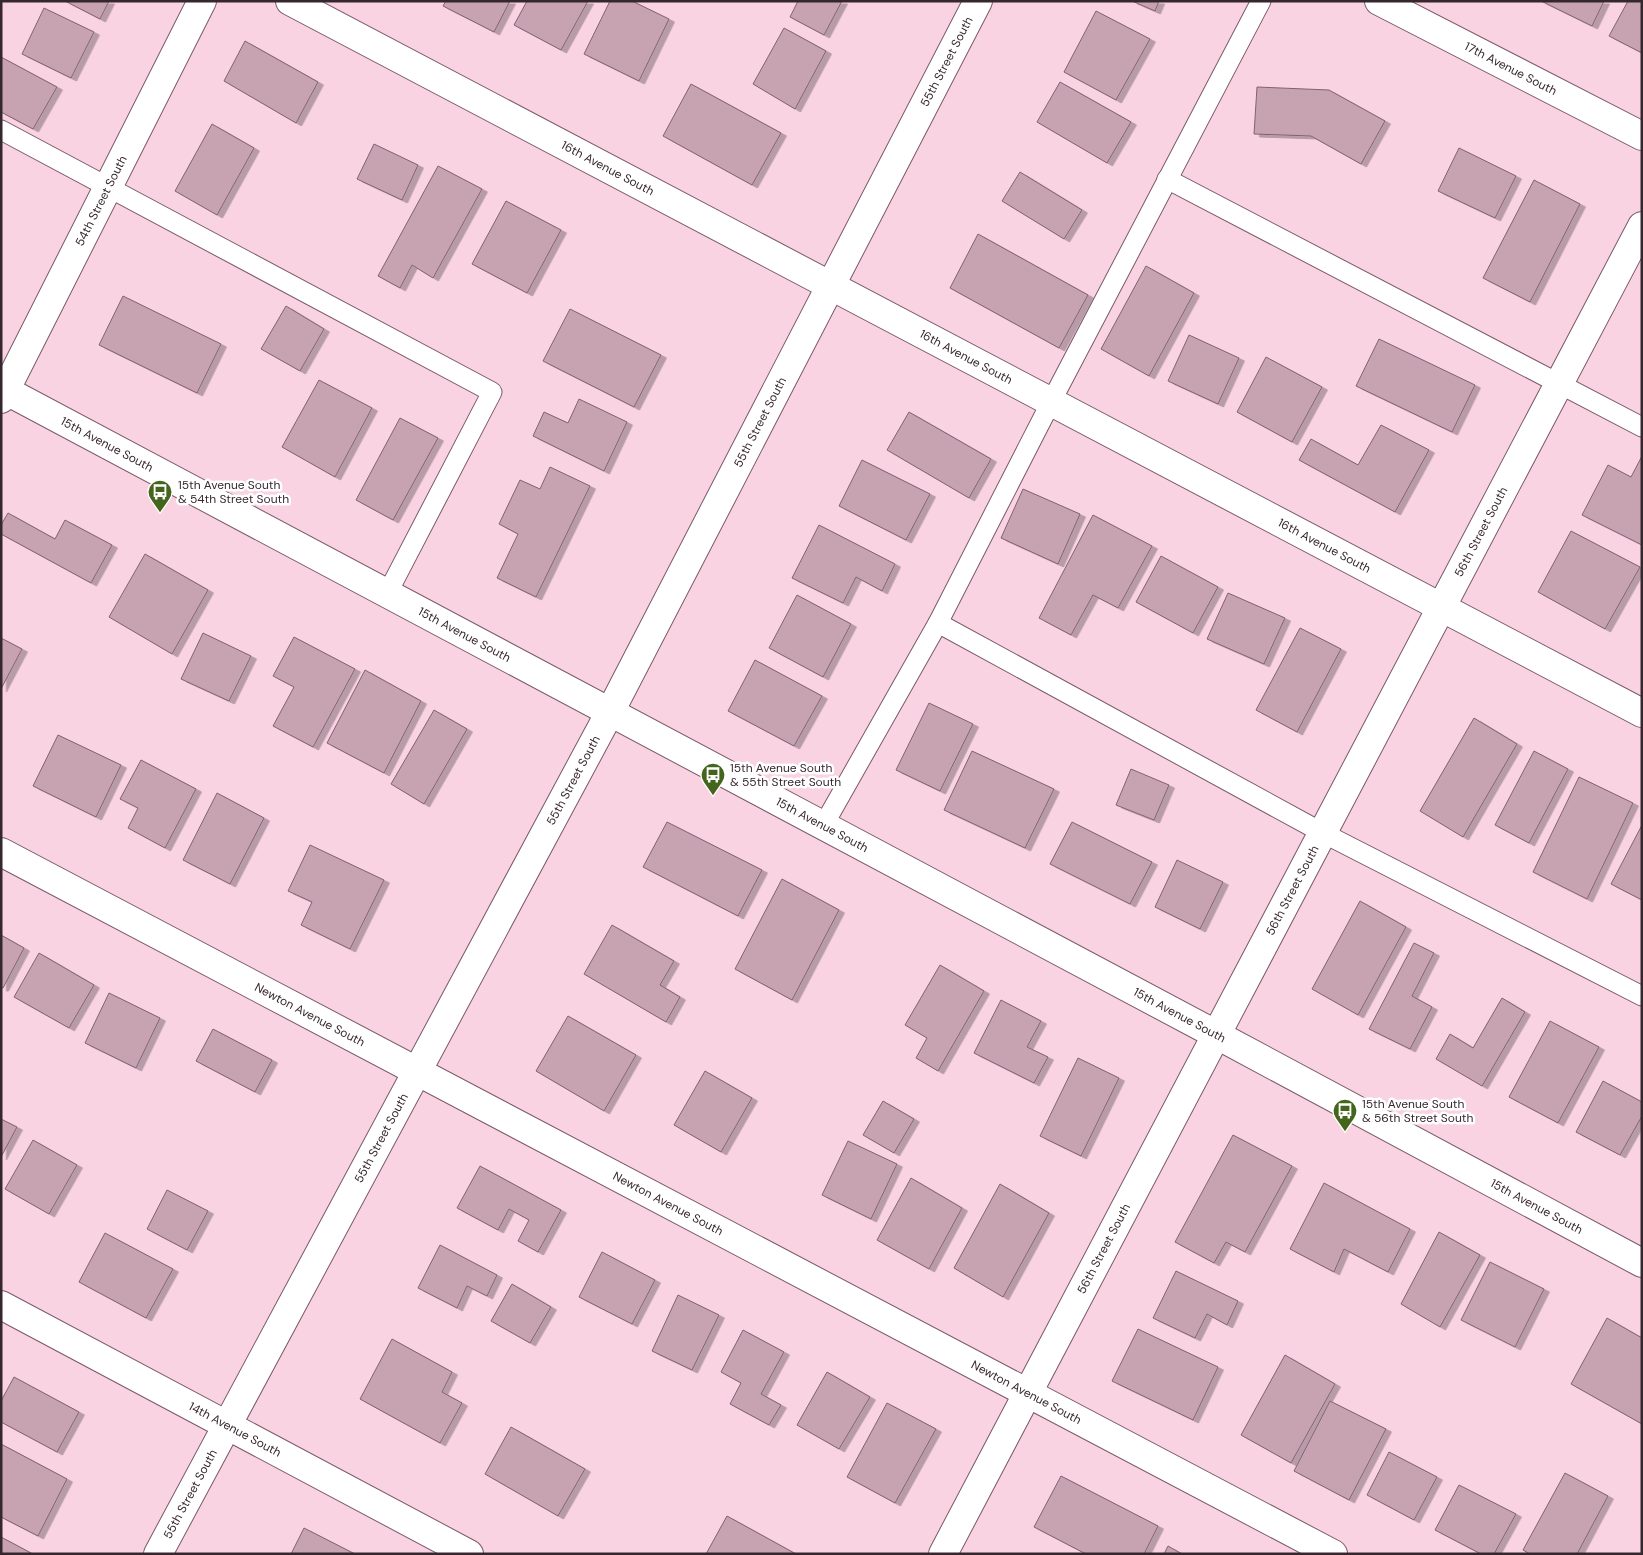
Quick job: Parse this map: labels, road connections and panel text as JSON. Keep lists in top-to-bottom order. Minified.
{"streets":{"street":["55th Street South","17th Avenue South","16th Avenue South","54th Street South","15th Avenue South","56th Street South","Newton Avenue South","14th Avenue South"]},"crossings":[["55th Street South","16th Avenue South"],["55th Street South","15th Avenue South"],["55th Street South","Newton Avenue South"],["55th Street South","14th Avenue South"],["16th Avenue South","56th Street South"],["54th Street South","15th Avenue South"],["15th Avenue South","56th Street South"],["56th Street South","Newton Avenue South"]],"places":{"bus stop":["15th Avenue South & 54th Street South","15th Avenue South & 55th Street South","15th Avenue South & 56th Street South"]}}
